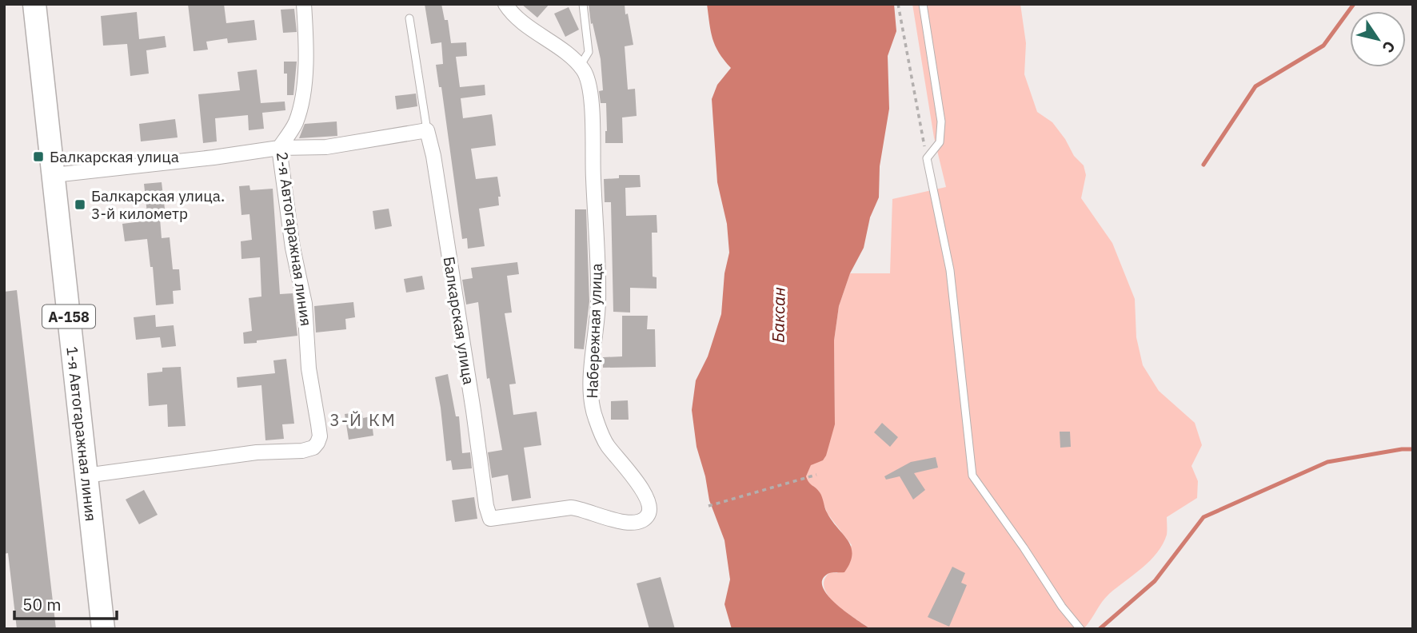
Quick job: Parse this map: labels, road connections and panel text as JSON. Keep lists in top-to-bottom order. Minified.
{"streets":{"main road":["А-158","1-я Автогаражная линия"],"street":["2-я Автогаражная линия","Балкарская улица","Набережная улица"]},"crossings":[["2-я Автогаражная линия","1-я Автогаражная линия"],["Балкарская улица","Набережная улица"]],"districts":["3-Й КМ"],"water":["Баксан"],"places":{"transit":["Балкарская улица","Балкарская улица. 3-й километр"]},"scale_bar":"50 m","north":"bottom right"}
